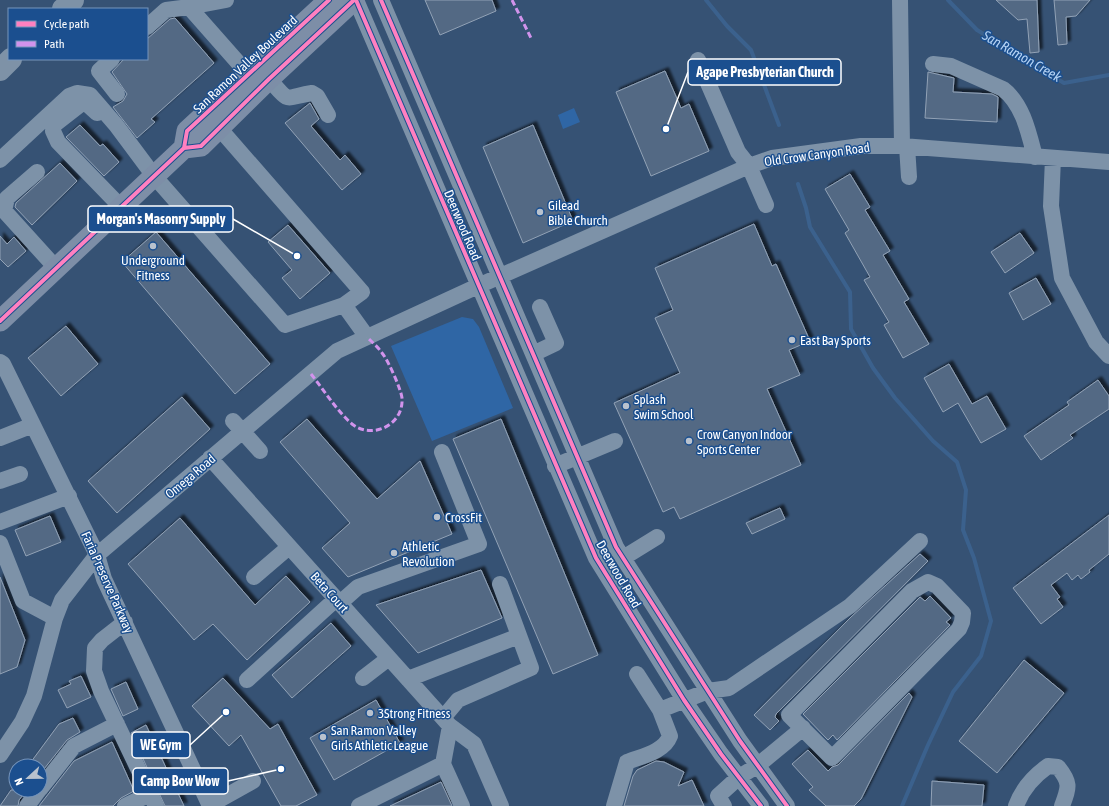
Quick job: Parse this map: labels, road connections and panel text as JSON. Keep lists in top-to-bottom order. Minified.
{"streets":{"main road":["San Ramon Valley Boulevard"],"street":["Old Crow Canyon Road","Deerwood Road","Omega Road","Faria Preserve Parkway","Beta Court"]},"crossings":[["San Ramon Valley Boulevard","Deerwood Road"],["Old Crow Canyon Road","Deerwood Road"],["Old Crow Canyon Road","Omega Road"],["Deerwood Road","Omega Road"],["Omega Road","Faria Preserve Parkway"],["Omega Road","Beta Court"]],"water":["San Ramon Creek"],"places":["Agape Presbyterian Church","Gilead Bible Church","Underground Fitness","Morgan's Masonry Supply","East Bay Sports","Splash Swim School","Crow Canyon Indoor Sports Center","CrossFit","Athletic Revolution","WE Gym","3Strong Fitness","San Ramon Valley Girls Athletic League","Camp Bow Wow"],"legend":["Cycle path","Path"],"north":"left"}
